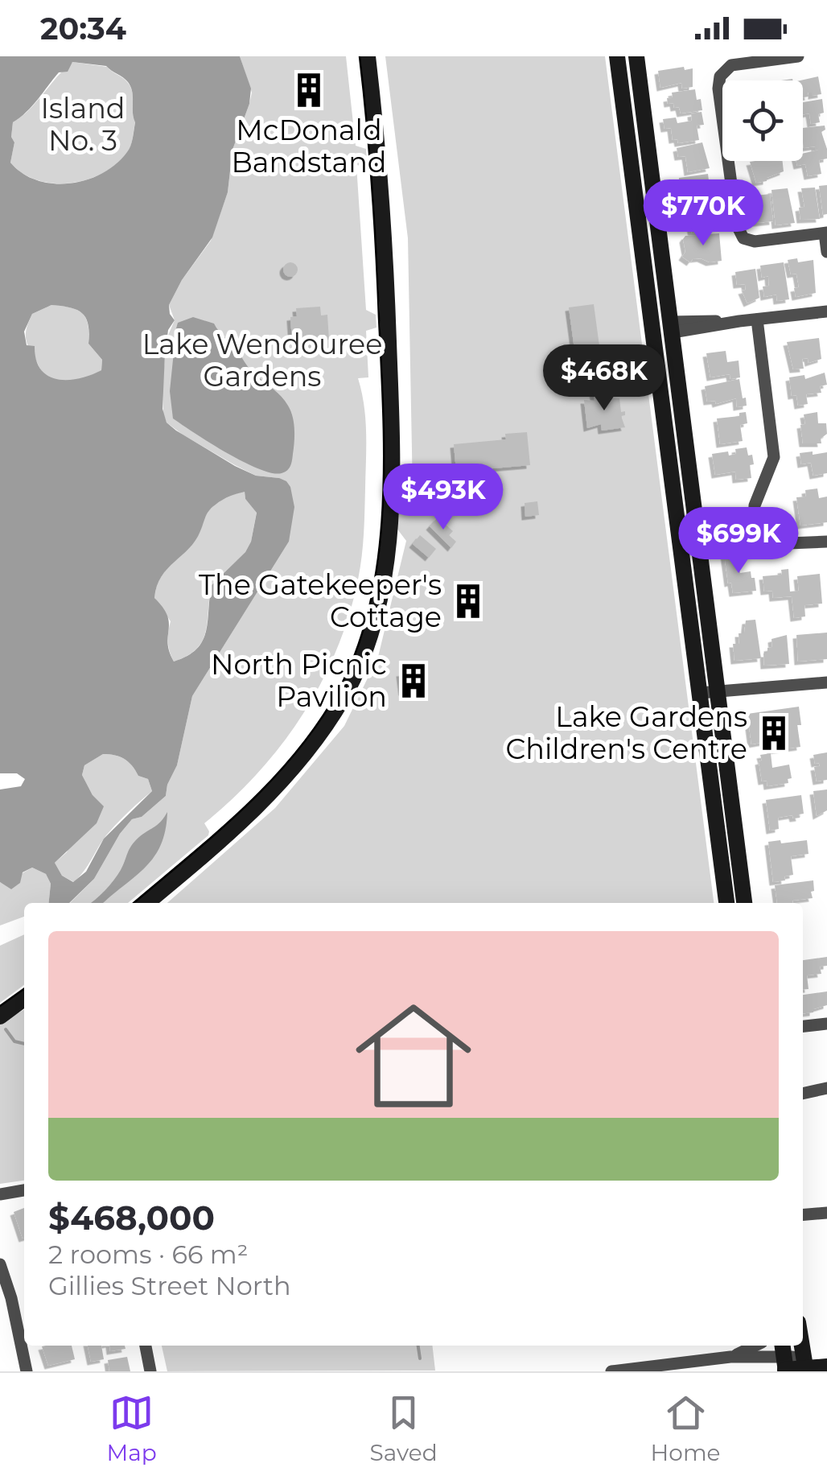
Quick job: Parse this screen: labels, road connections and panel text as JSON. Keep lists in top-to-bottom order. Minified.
{"parks":["Island No. 3","Lake Wendouree Gardens"],"places":{"building":["McDonald Bandstand","The Gatekeeper's Cottage","North Picnic Pavilion","Lake Gardens Children's Centre"]},"page":{"status":"20:34","price":["$770K","$468K","$493K","$699K"],"list":[{"name":"$468,000","note":"2 rooms · 66 m² · Gillies Street North"}],"tabs":["Map","Saved","Home"]}}
